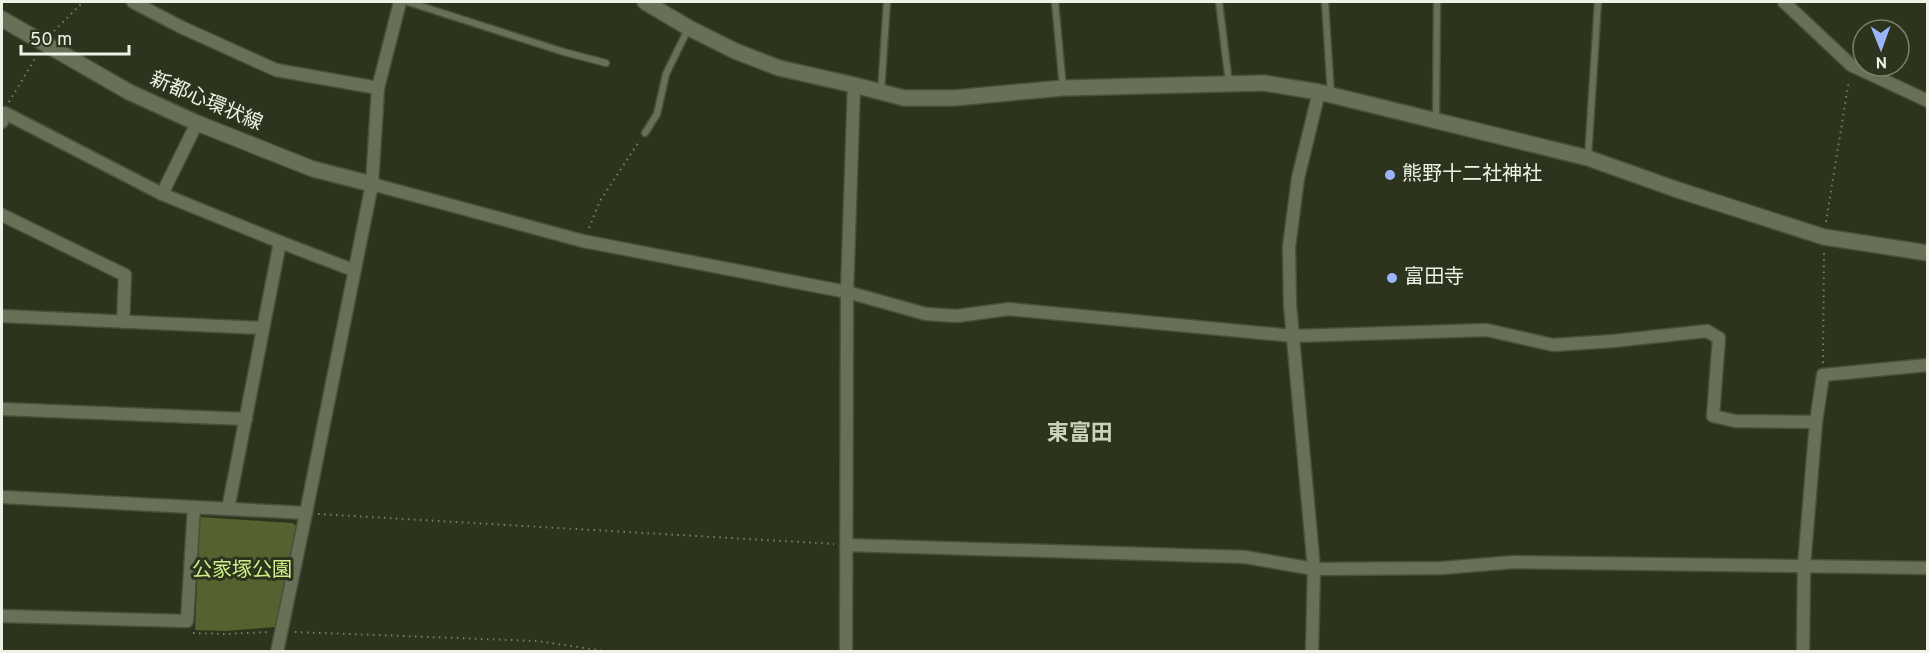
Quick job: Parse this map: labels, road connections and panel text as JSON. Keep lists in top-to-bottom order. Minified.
{"streets":{"street":["新都心環状線"]},"districts":["東富田"],"parks":["公家塚公園"],"places":["熊野十二社神社","富田寺"],"scale_bar":"50 m","north":"bottom"}
